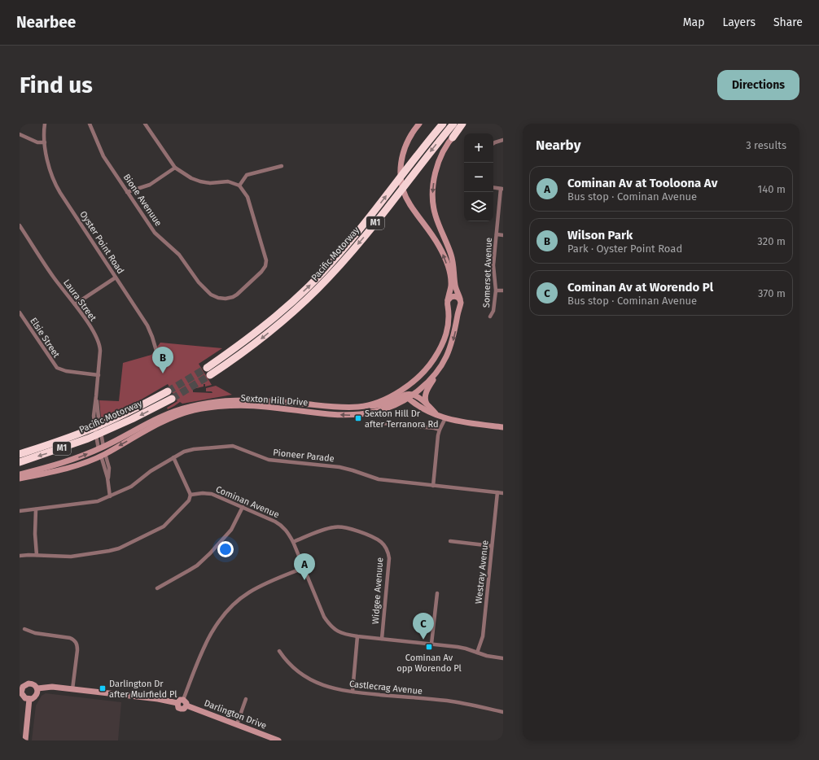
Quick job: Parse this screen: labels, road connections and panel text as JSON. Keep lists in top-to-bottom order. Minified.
{"streets":{"highway":["M1","Pacific Motorway"],"street":["Bione Avenuue","Oyster Point Road","Somerset Avenue","Laura Street","Elsie Street","Sexton Hill Drive","Pioneer Parade","Cominan Avenue","Westray Avenue","Widgee Avenuue","Castlecrag Avenue","Darlington Drive"]},"crossings":[["Laura Street","Elsie Street"],["Laura Street","Sexton Hill Drive"],["Pioneer Parade","Westray Avenue"],["Cominan Avenue","Westray Avenue"],["Cominan Avenue","Widgee Avenuue"]],"places":{"transit":["Sexton Hill Dr after Terranora Rd","Cominan Av opp Worendo Pl","Darlington Dr after Muirfield Pl"]},"page":{"header":"Nearbee","nav":["Map","Layers","Share"],"buttons":"Directions","title":"Find us","heading":["Nearby","3 results"],"map_buttons":["+","−"],"list":[{"mark":"A","name":"Cominan Av at Tooloona Av","note":"Bus stop · Cominan Avenue","value":"140 m"},{"mark":"B","name":"Wilson Park","note":"Park · Oyster Point Road","value":"320 m"},{"mark":"C","name":"Cominan Av at Worendo Pl","note":"Bus stop · Cominan Avenue","value":"370 m"}],"pins":["B","A","C"]}}
